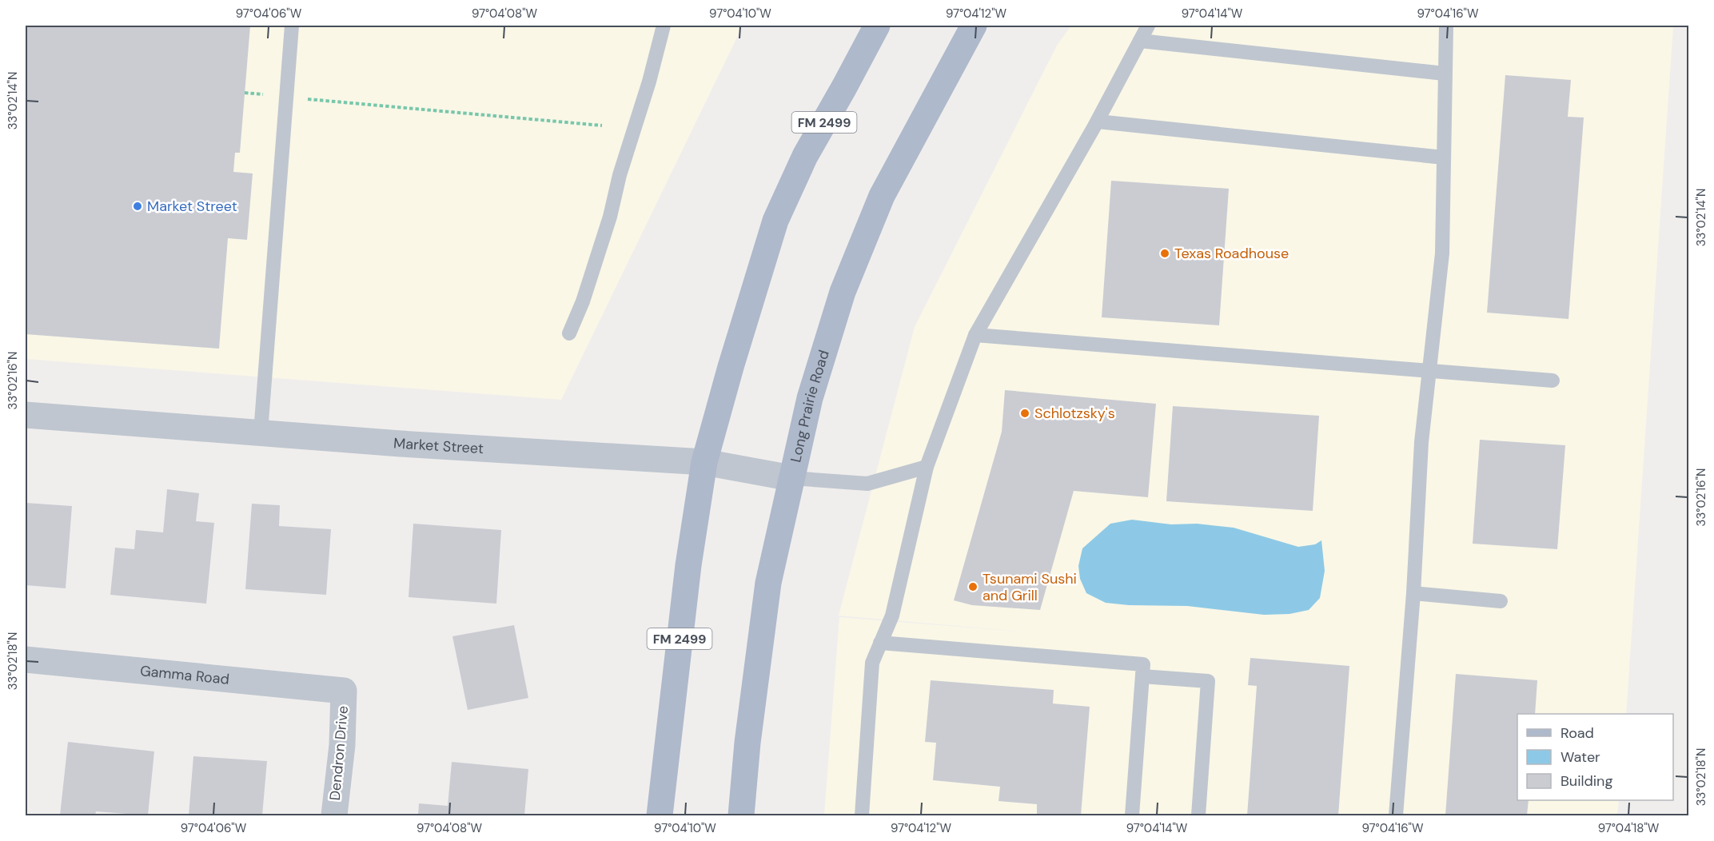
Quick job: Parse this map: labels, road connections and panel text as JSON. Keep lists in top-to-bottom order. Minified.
{"streets":{"main road":["FM 2499","Long Prairie Road"],"street":["Market Street","Gamma Road","Dendron Drive"]},"crossings":[["FM 2499","Market Street"],["Long Prairie Road","Market Street"],["Gamma Road","Dendron Drive"]],"places":["Market Street","Texas Roadhouse","Schlotzsky's","Tsunami Sushi and Grill"],"legend":["Road","Water","Building"],"coordinates":["97°04'06\"W","97°04'08\"W","97°04'10\"W","97°04'12\"W","97°04'14\"W","97°04'16\"W","33°02'14\"N","33°02'16\"N","33°02'18\"N","97°04'18\"W"]}
